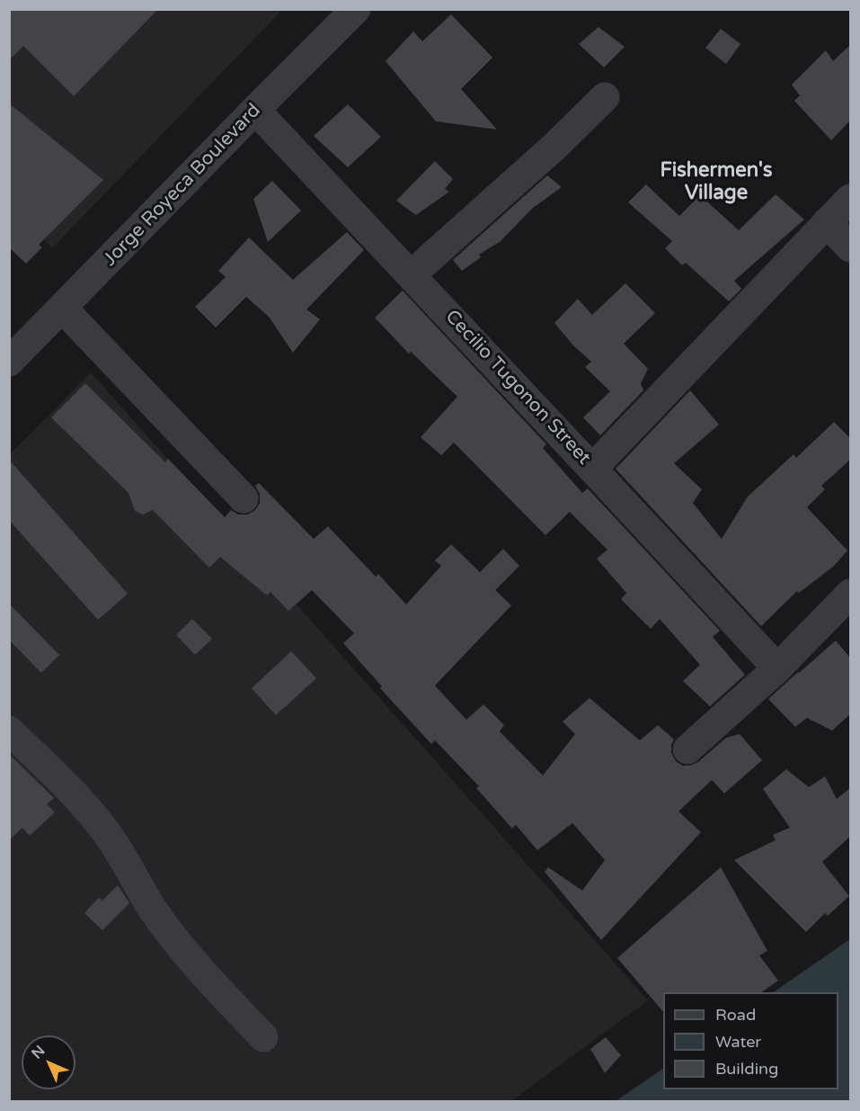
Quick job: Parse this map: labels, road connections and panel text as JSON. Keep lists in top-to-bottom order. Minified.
{"streets":{"street":["Jorge Royeca Boulevard","Cecilio Tugonon Street"]},"crossings":[["Jorge Royeca Boulevard","Cecilio Tugonon Street"]],"districts":["Fishermen's Village"],"legend":["Road","Water","Building"],"north":"top left"}
